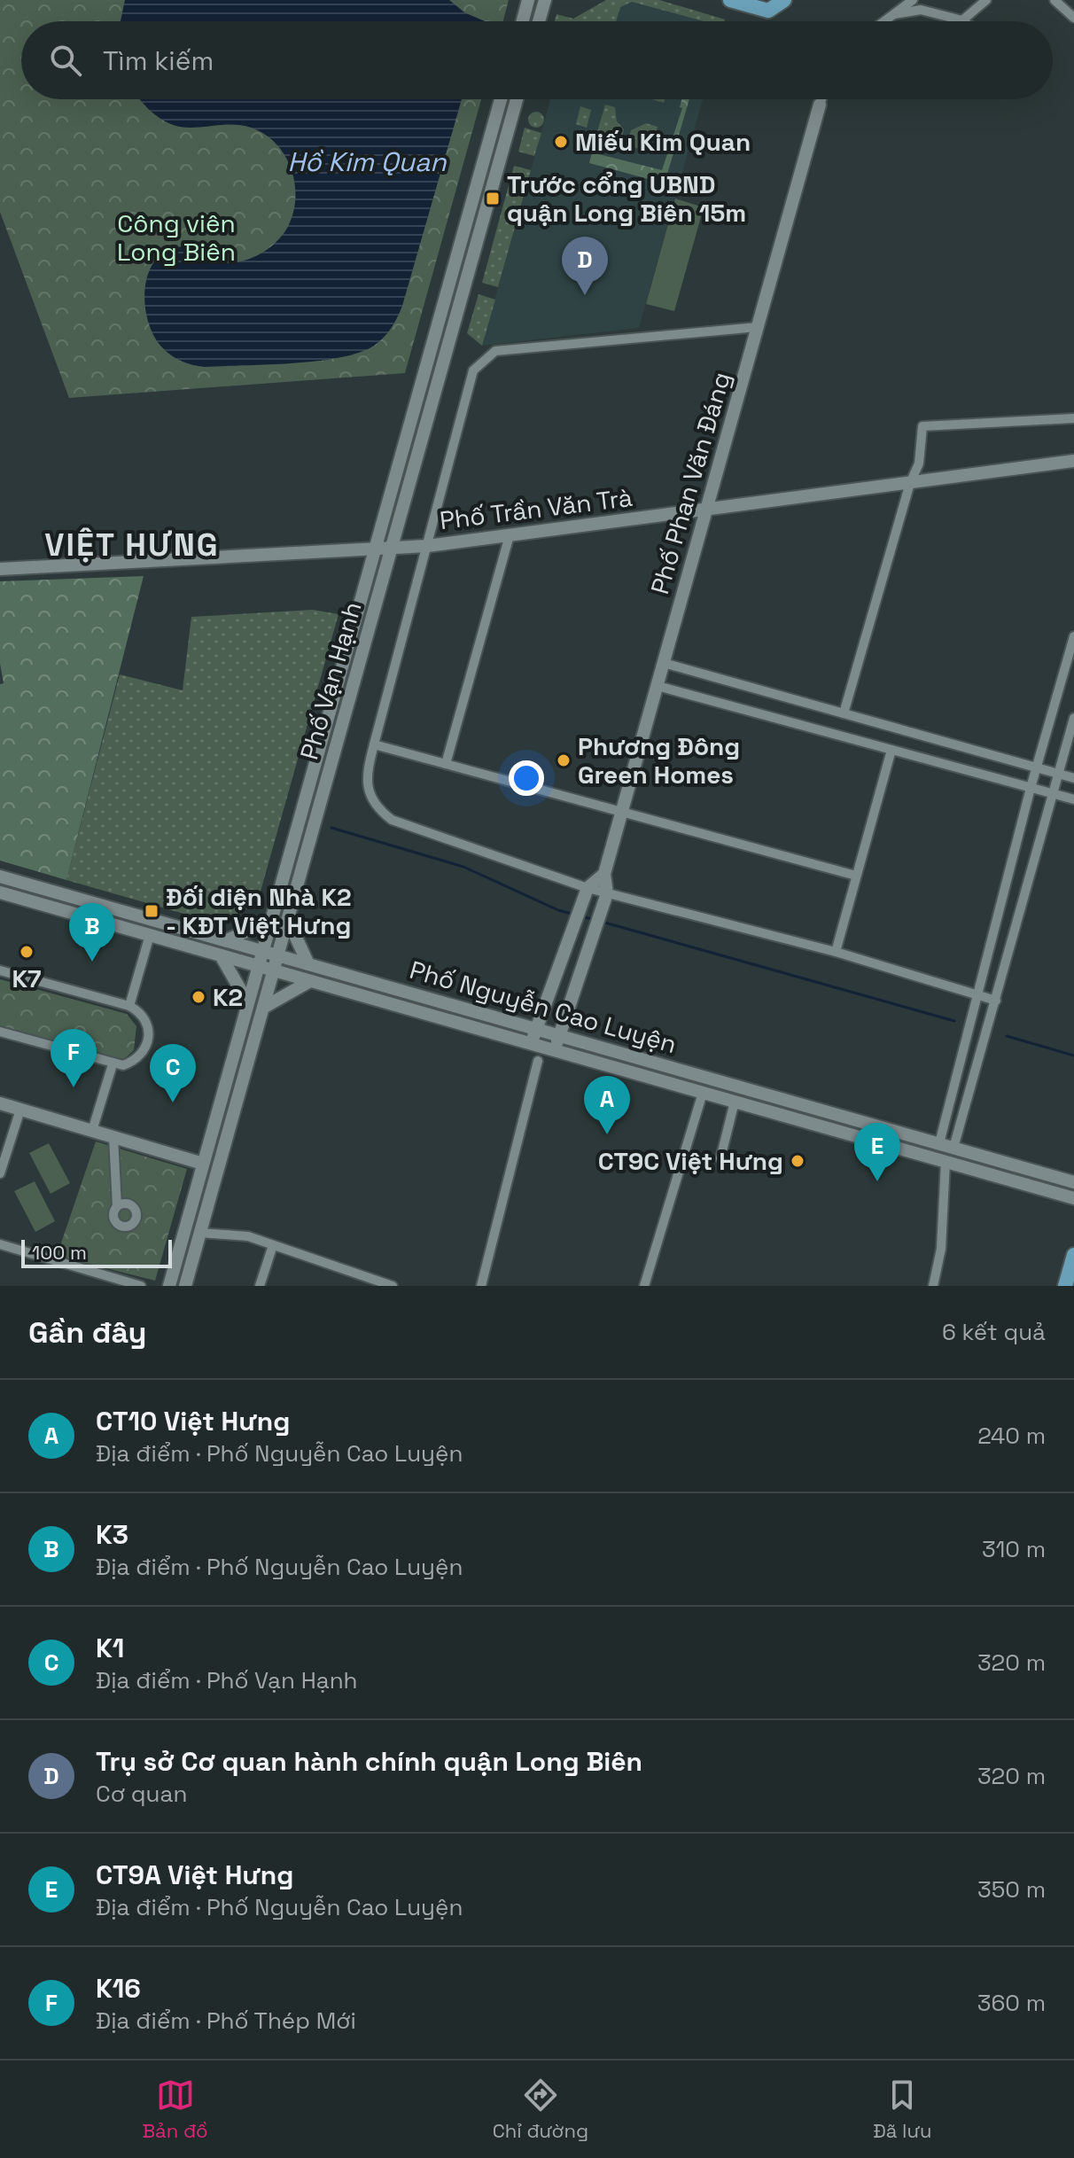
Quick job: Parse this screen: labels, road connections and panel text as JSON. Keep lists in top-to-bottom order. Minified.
{"streets":{"street":["Phố Phan Văn Đáng","Phố Trần Văn Trà","Phố Vạn Hạnh","Phố Nguyễn Cao Luyện"]},"crossings":[["Phố Phan Văn Đáng","Phố Trần Văn Trà"],["Phố Phan Văn Đáng","Phố Nguyễn Cao Luyện"],["Phố Trần Văn Trà","Phố Vạn Hạnh"],["Phố Vạn Hạnh","Phố Nguyễn Cao Luyện"]],"districts":["VIỆT HƯNG"],"water":["Hồ Kim Quan"],"parks":["Công viên Long Biên"],"places":{"other":["Miếu Kim Quan","Phương Đông Green Homes","K7","K2","CT9C Việt Hưng"],"transit":["Trước cổng UBND quận Long Biên 15m","Đối diện Nhà K2 - KĐT Việt Hưng"]},"scale_bar":"100 m","page":{"search":"Tìm kiếm","pins":["D","B","F","C","A","E"],"scale":"100 m","heading":["Gần đây","6 kết quả"],"list":[{"mark":"A","name":"CT10 Việt Hưng","note":"Địa điểm · Phố Nguyễn Cao Luyện","value":"240 m"},{"mark":"B","name":"K3","note":"Địa điểm · Phố Nguyễn Cao Luyện","value":"310 m"},{"mark":"C","name":"K1","note":"Địa điểm · Phố Vạn Hạnh","value":"320 m"},{"mark":"D","name":"Trụ sở Cơ quan hành chính quận Long Biên","note":"Cơ quan","value":"320 m"},{"mark":"E","name":"CT9A Việt Hưng","note":"Địa điểm · Phố Nguyễn Cao Luyện","value":"350 m"},{"mark":"F","name":"K16","note":"Địa điểm · Phố Thép Mới","value":"360 m"}],"nav":["Bản đồ","Chỉ đường","Đã lưu"]}}
